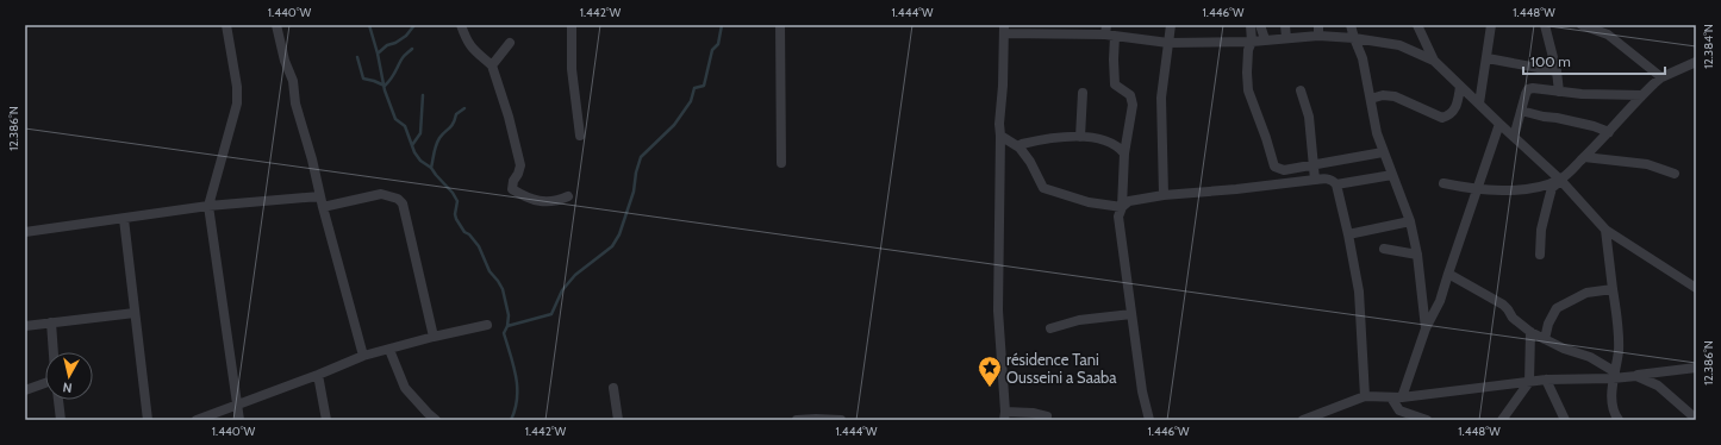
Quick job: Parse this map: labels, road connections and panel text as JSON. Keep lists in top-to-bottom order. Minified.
{"places":{"place":["résidence Tani Ousseini a Saaba"]},"scale_bar":"100 m","north":"bottom","coordinates":["1.440°W","1.442°W","1.444°W","1.446°W","1.448°W","12.384°N","12.386°N"]}
